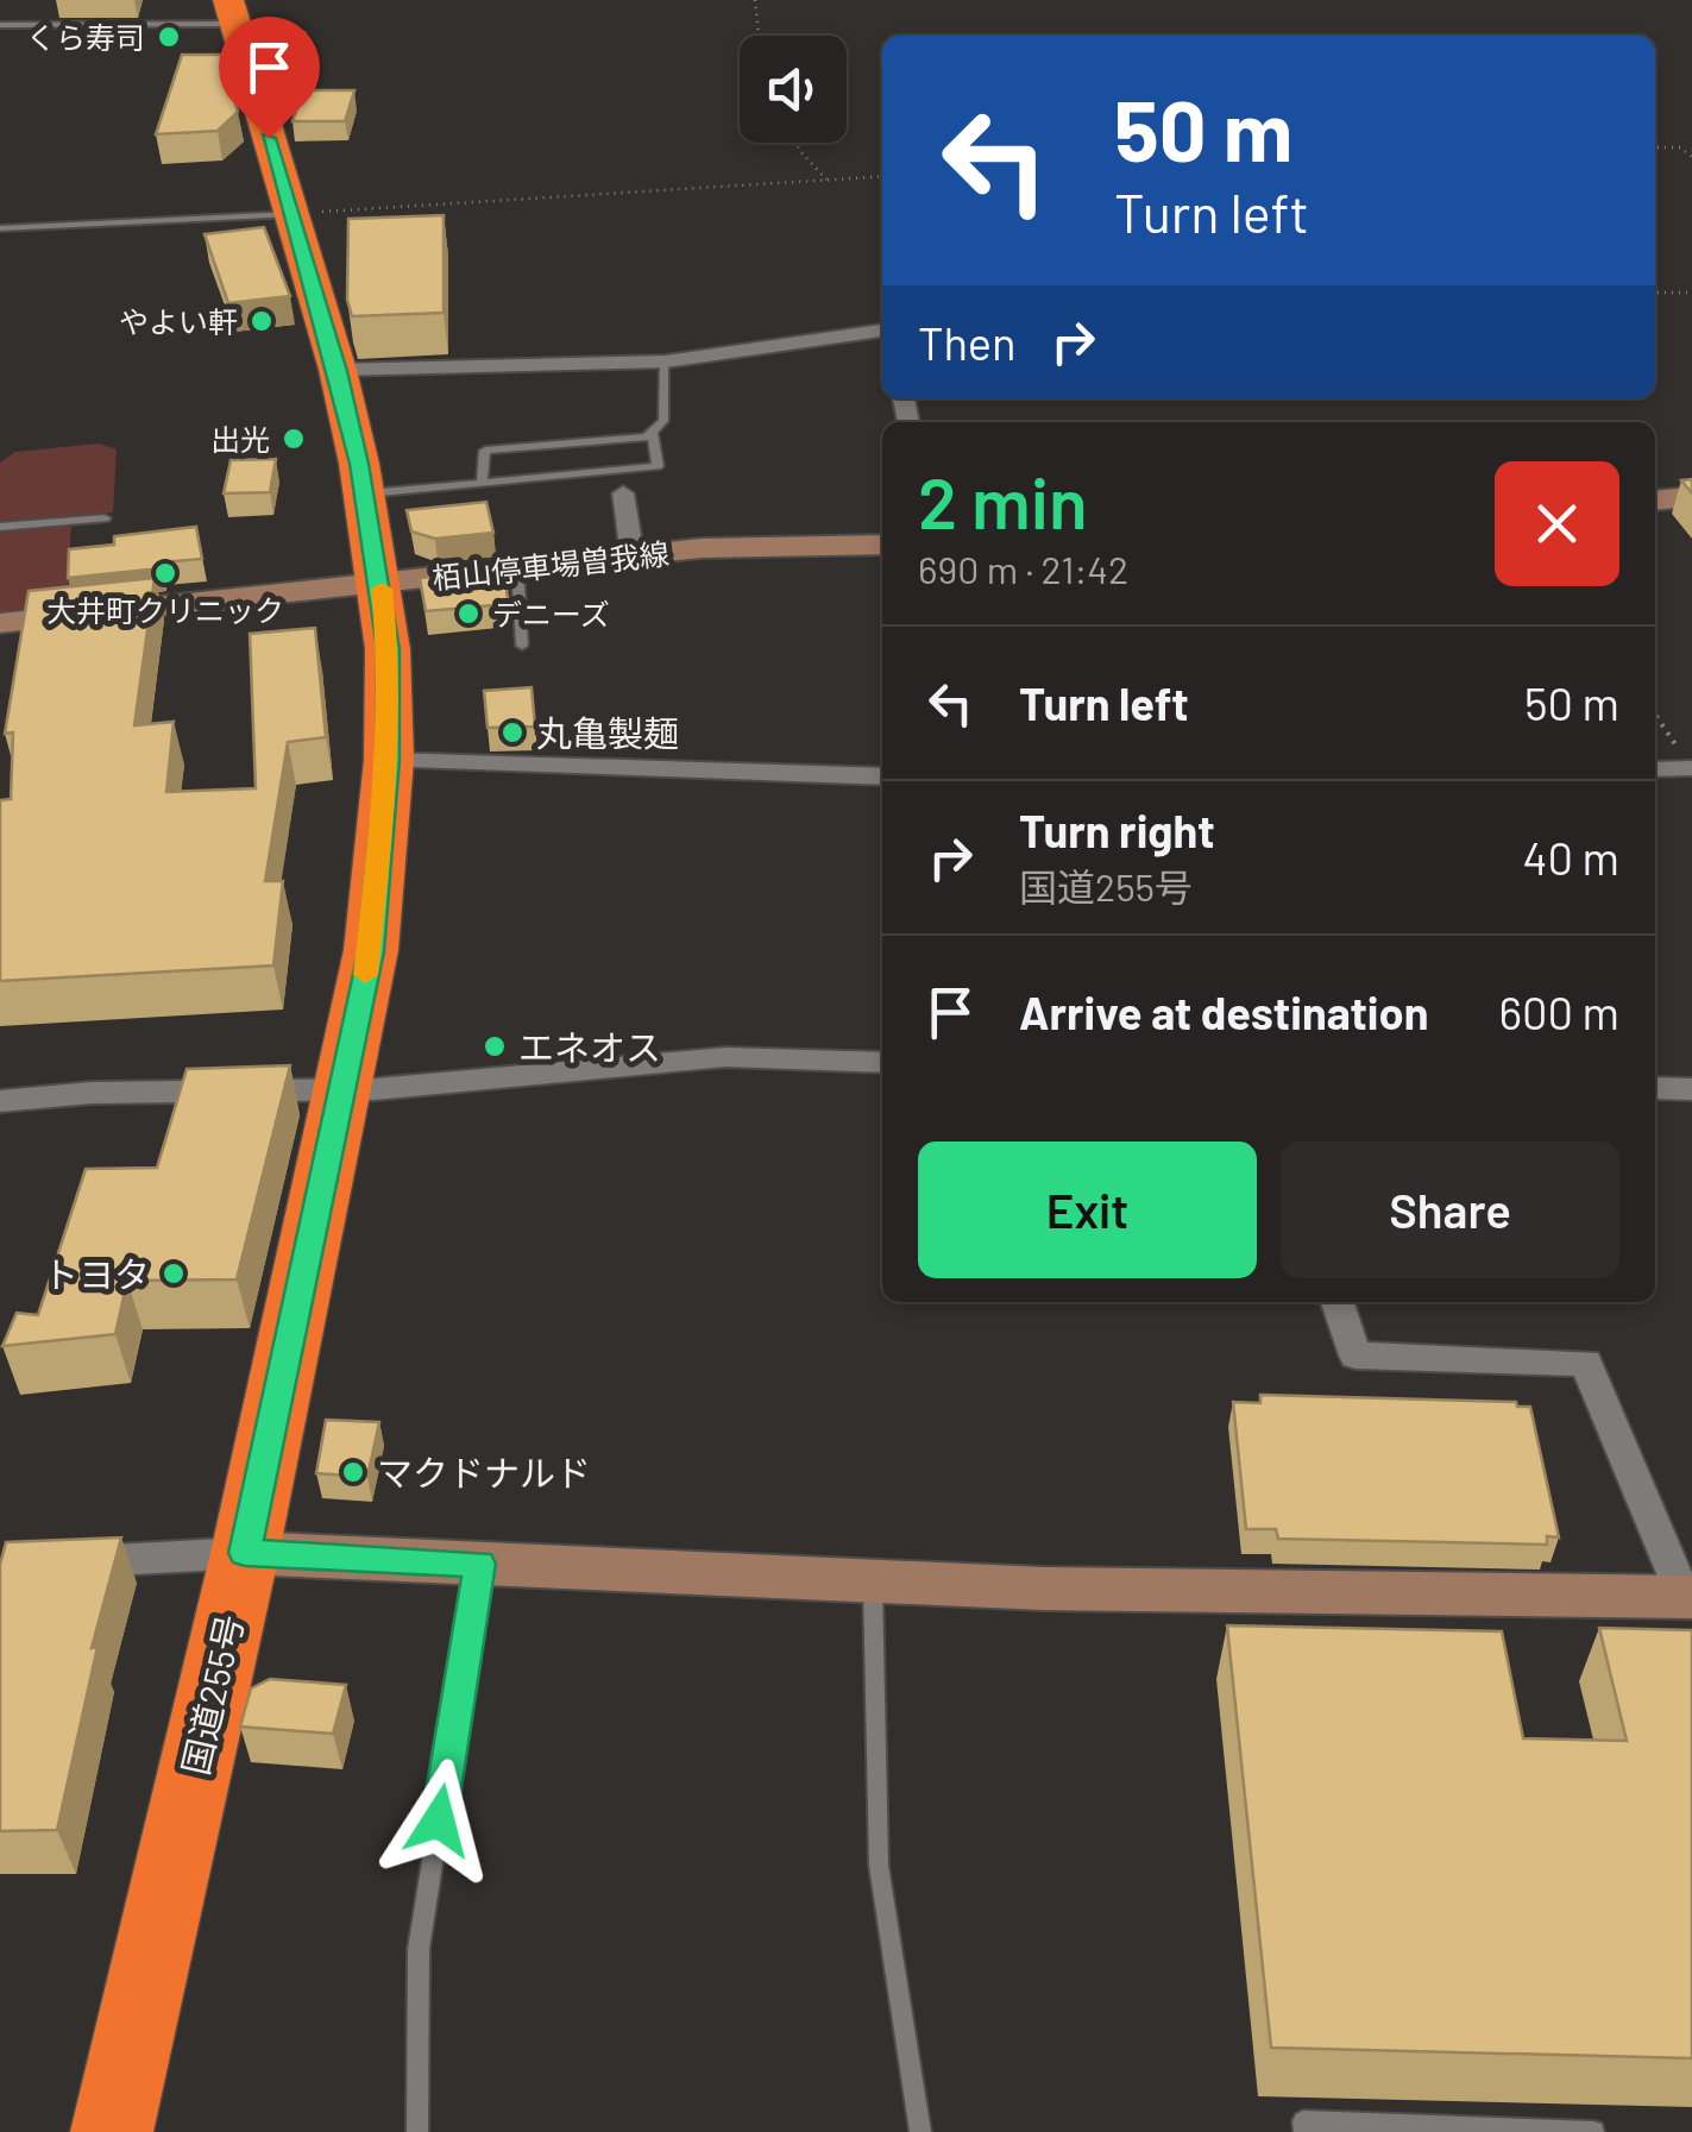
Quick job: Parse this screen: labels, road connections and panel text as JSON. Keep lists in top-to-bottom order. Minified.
{"streets":{"highway":["国道255号"],"main road":["栢山停車場曽我線"]},"crossings":[["栢山停車場曽我線","国道255号"]],"places":["くら寿司","やよい軒","出光","大井町クリニック","デニーズ","丸亀製麺","エネオス","トヨタ","マクドナルド"],"page":{"turn":["50 m","Turn left"],"then":"Then","heading":["2 min","690 m · 21:42"],"list":[{"name":"Turn left","value":"50 m"},{"name":"Turn right","note":"国道255号","value":"40 m"},{"name":"Arrive at destination","value":"600 m"}],"buttons":["Exit","Share"]}}
